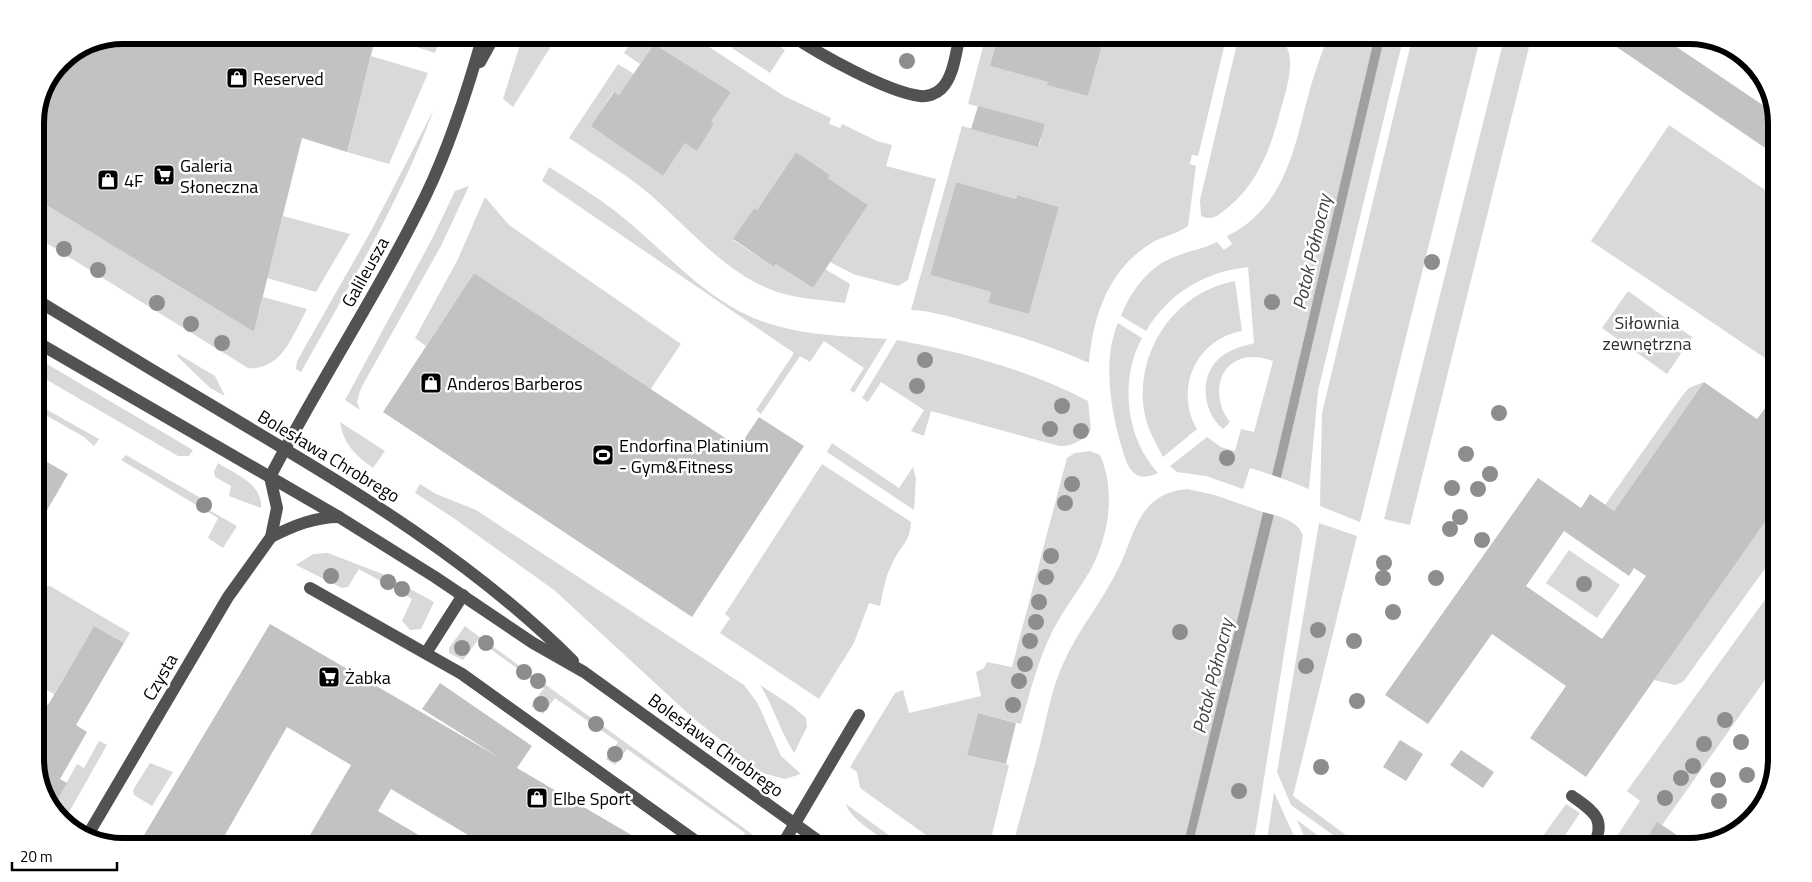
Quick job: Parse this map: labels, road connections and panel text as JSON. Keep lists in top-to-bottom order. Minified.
{"streets":{"street":["Galileusza","Bolesława Chrobrego","Czysta"]},"crossings":[["Galileusza","Bolesława Chrobrego"],["Galileusza","Czysta"],["Bolesława Chrobrego","Czysta"]],"water":["Potok Północny"],"parks":["Siłownia zewnętrzna"],"places":{"shop":["Reserved","4F","Anderos Barberos","Elbe Sport"],"supermarket":["Galeria Słoneczna","Żabka"],"sports":["Endorfina Platinium - Gym&Fitness"]},"scale_bar":"20 m"}
